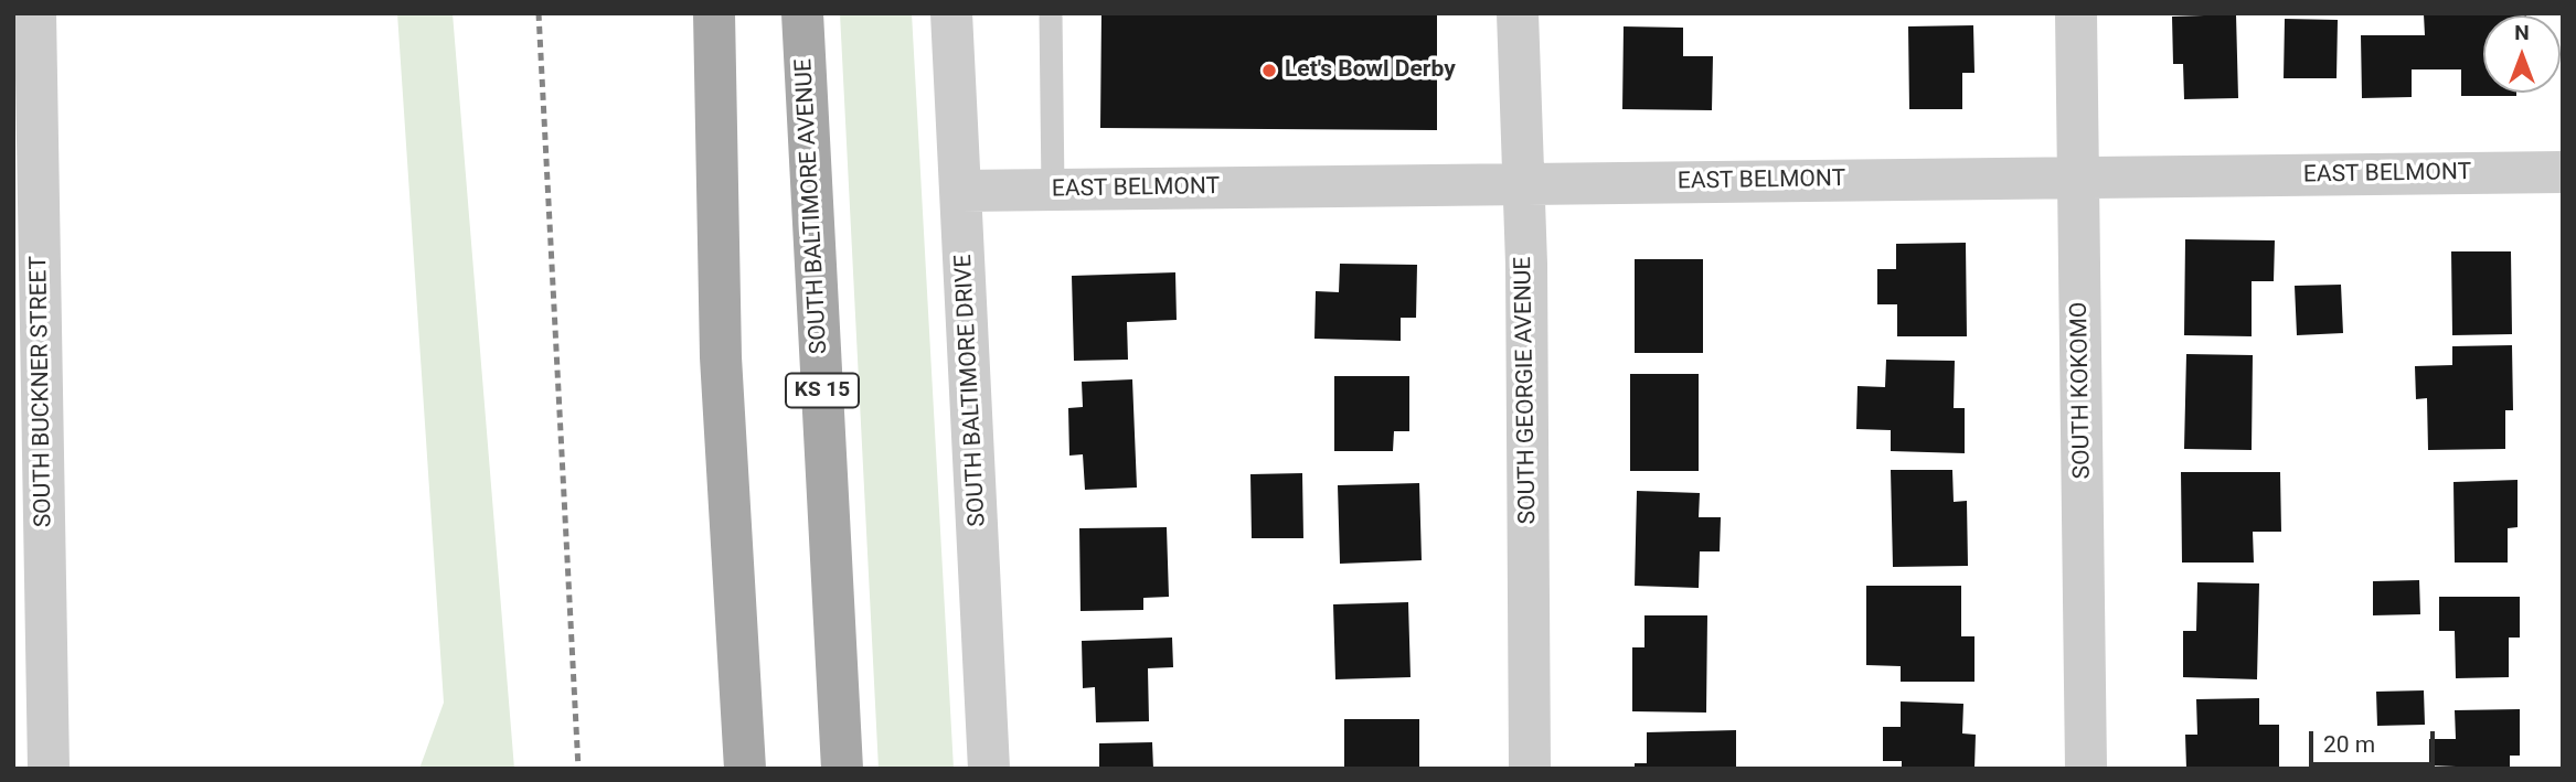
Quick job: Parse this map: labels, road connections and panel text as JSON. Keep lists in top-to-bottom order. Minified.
{"streets":{"main road":["SOUTH BALTIMORE AVENUE","KS 15"],"street":["EAST BELMONT","SOUTH BALTIMORE DRIVE","SOUTH GEORGIE AVENUE","SOUTH KOKOMO","SOUTH BUCKNER STREET"]},"crossings":[["EAST BELMONT","SOUTH BALTIMORE DRIVE"],["EAST BELMONT","SOUTH GEORGIE AVENUE"],["EAST BELMONT","SOUTH KOKOMO"]],"places":["Let's Bowl Derby"],"scale_bar":"20 m","north":"top"}
